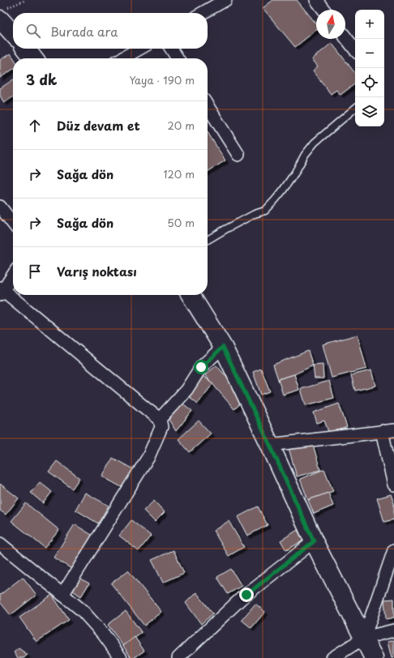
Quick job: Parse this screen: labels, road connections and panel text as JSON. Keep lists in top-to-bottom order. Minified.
{"north":"top","page":{"map_buttons":["+","−"],"search":"Burada ara","heading":["3 dk","Yaya · 190 m"],"list":[["Düz devam et","20 m"],["Sağa dön","120 m"],["Sağa dön","50 m"],"Varış noktası"]}}
